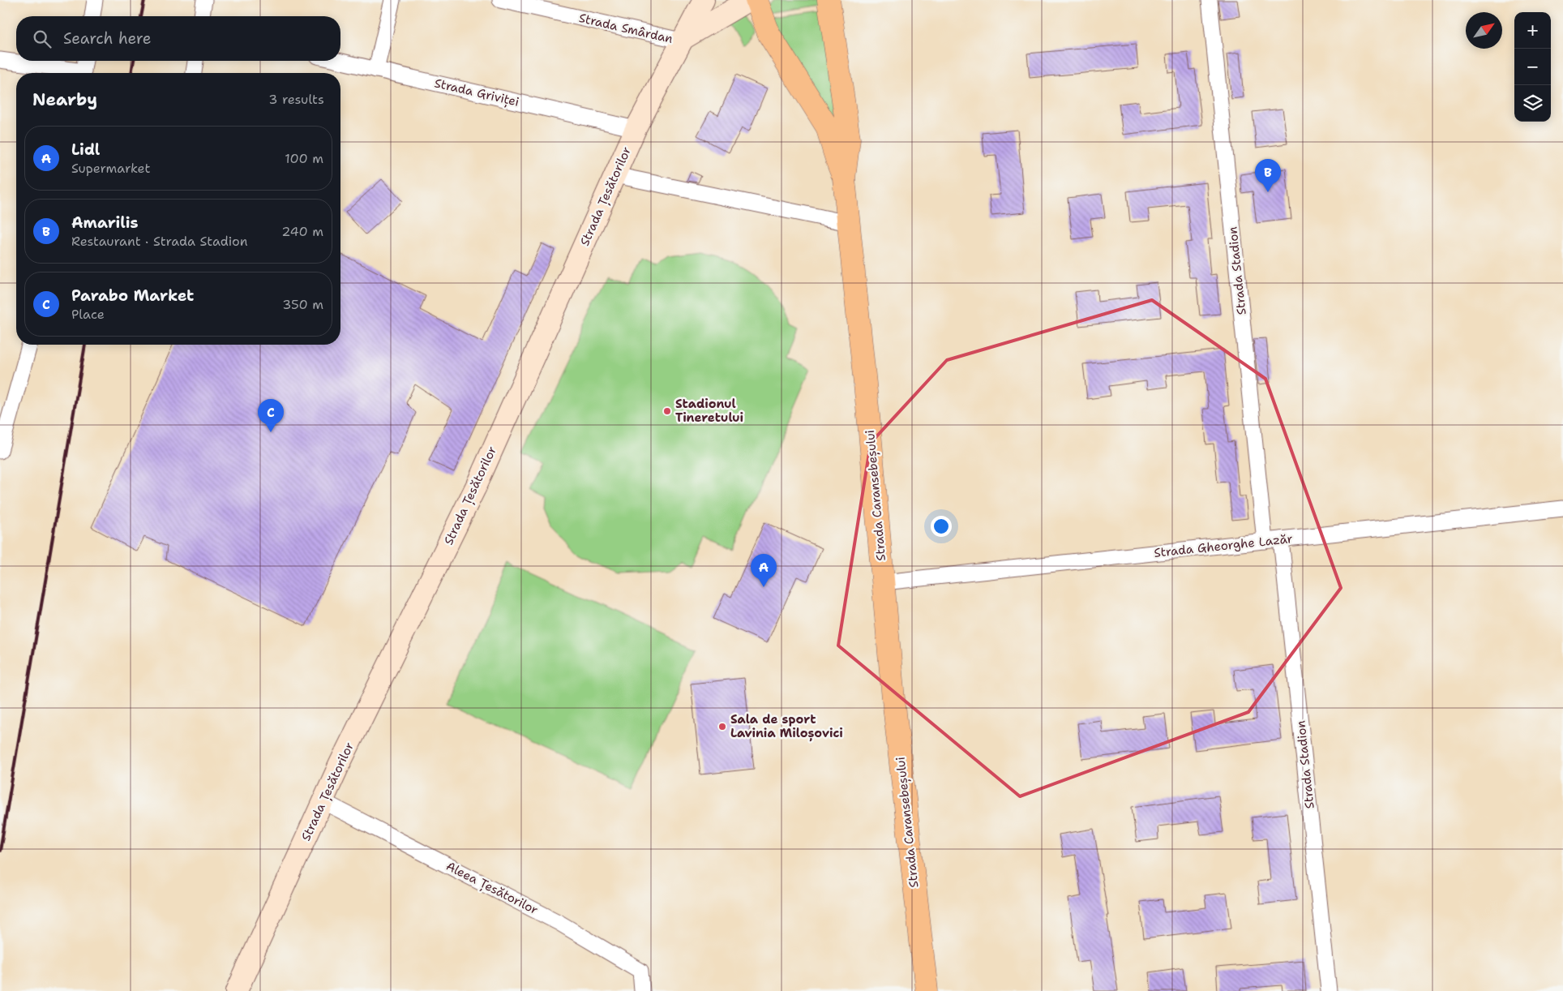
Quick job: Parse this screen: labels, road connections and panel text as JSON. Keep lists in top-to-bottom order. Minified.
{"streets":{"main road":["Strada Țesătorilor","Strada Caransebeșului"],"street":["Strada Smârdan","Strada Griviței","Strada Stadion","Strada Gheorghe Lazăr","Aleea Țesătorilor"]},"crossings":[["Strada Smârdan","Strada Țesătorilor"],["Strada Griviței","Strada Țesătorilor"],["Strada Țesătorilor","Aleea Țesătorilor"],["Strada Stadion","Strada Gheorghe Lazăr"],["Strada Caransebeșului","Strada Gheorghe Lazăr"]],"places":["Stadionul Tineretului","Sala de sport Lavinia Miloșovici"],"north":"top right","page":{"map_buttons":["+","−"],"search":"Search here","heading":["Nearby","3 results"],"list":[{"mark":"A","name":"Lidl","note":"Supermarket","value":"100 m"},{"mark":"B","name":"Amarilis","note":"Restaurant · Strada Stadion","value":"240 m"},{"mark":"C","name":"Parabo Market","note":"Place","value":"350 m"}],"pins":["B","C","A"]}}
